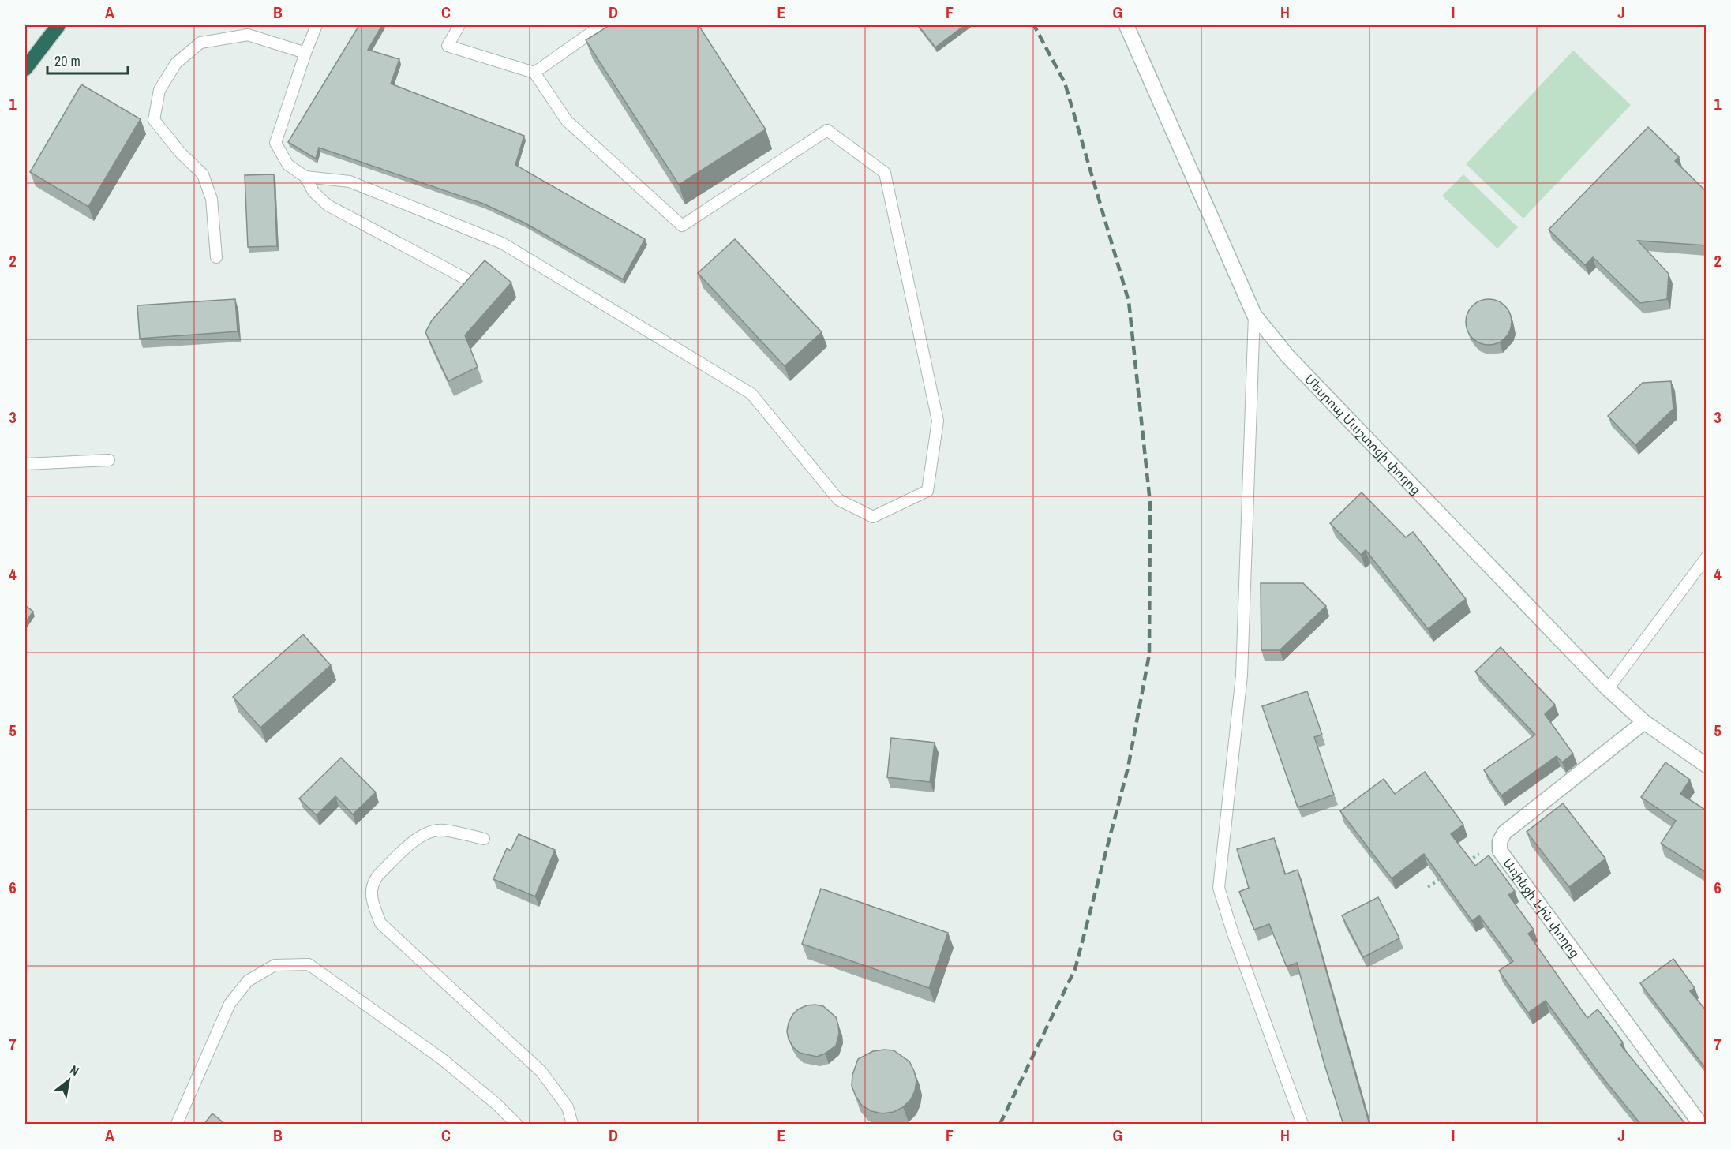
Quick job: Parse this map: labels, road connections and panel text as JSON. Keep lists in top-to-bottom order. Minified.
{"streets":{"street":["Մեսրոպ Մաշտոցի փողոց","Առինջի 1-ին փողոց"]},"crossings":[["Մեսրոպ Մաշտոցի փողոց","Առինջի 1-ին փողոց"]],"scale_bar":"20 m","north":"top right","grid":{"columns":["A","B","C","D","E","F","G","H","I","J"],"rows":["1","2","3","4","5","6","7"]}}
